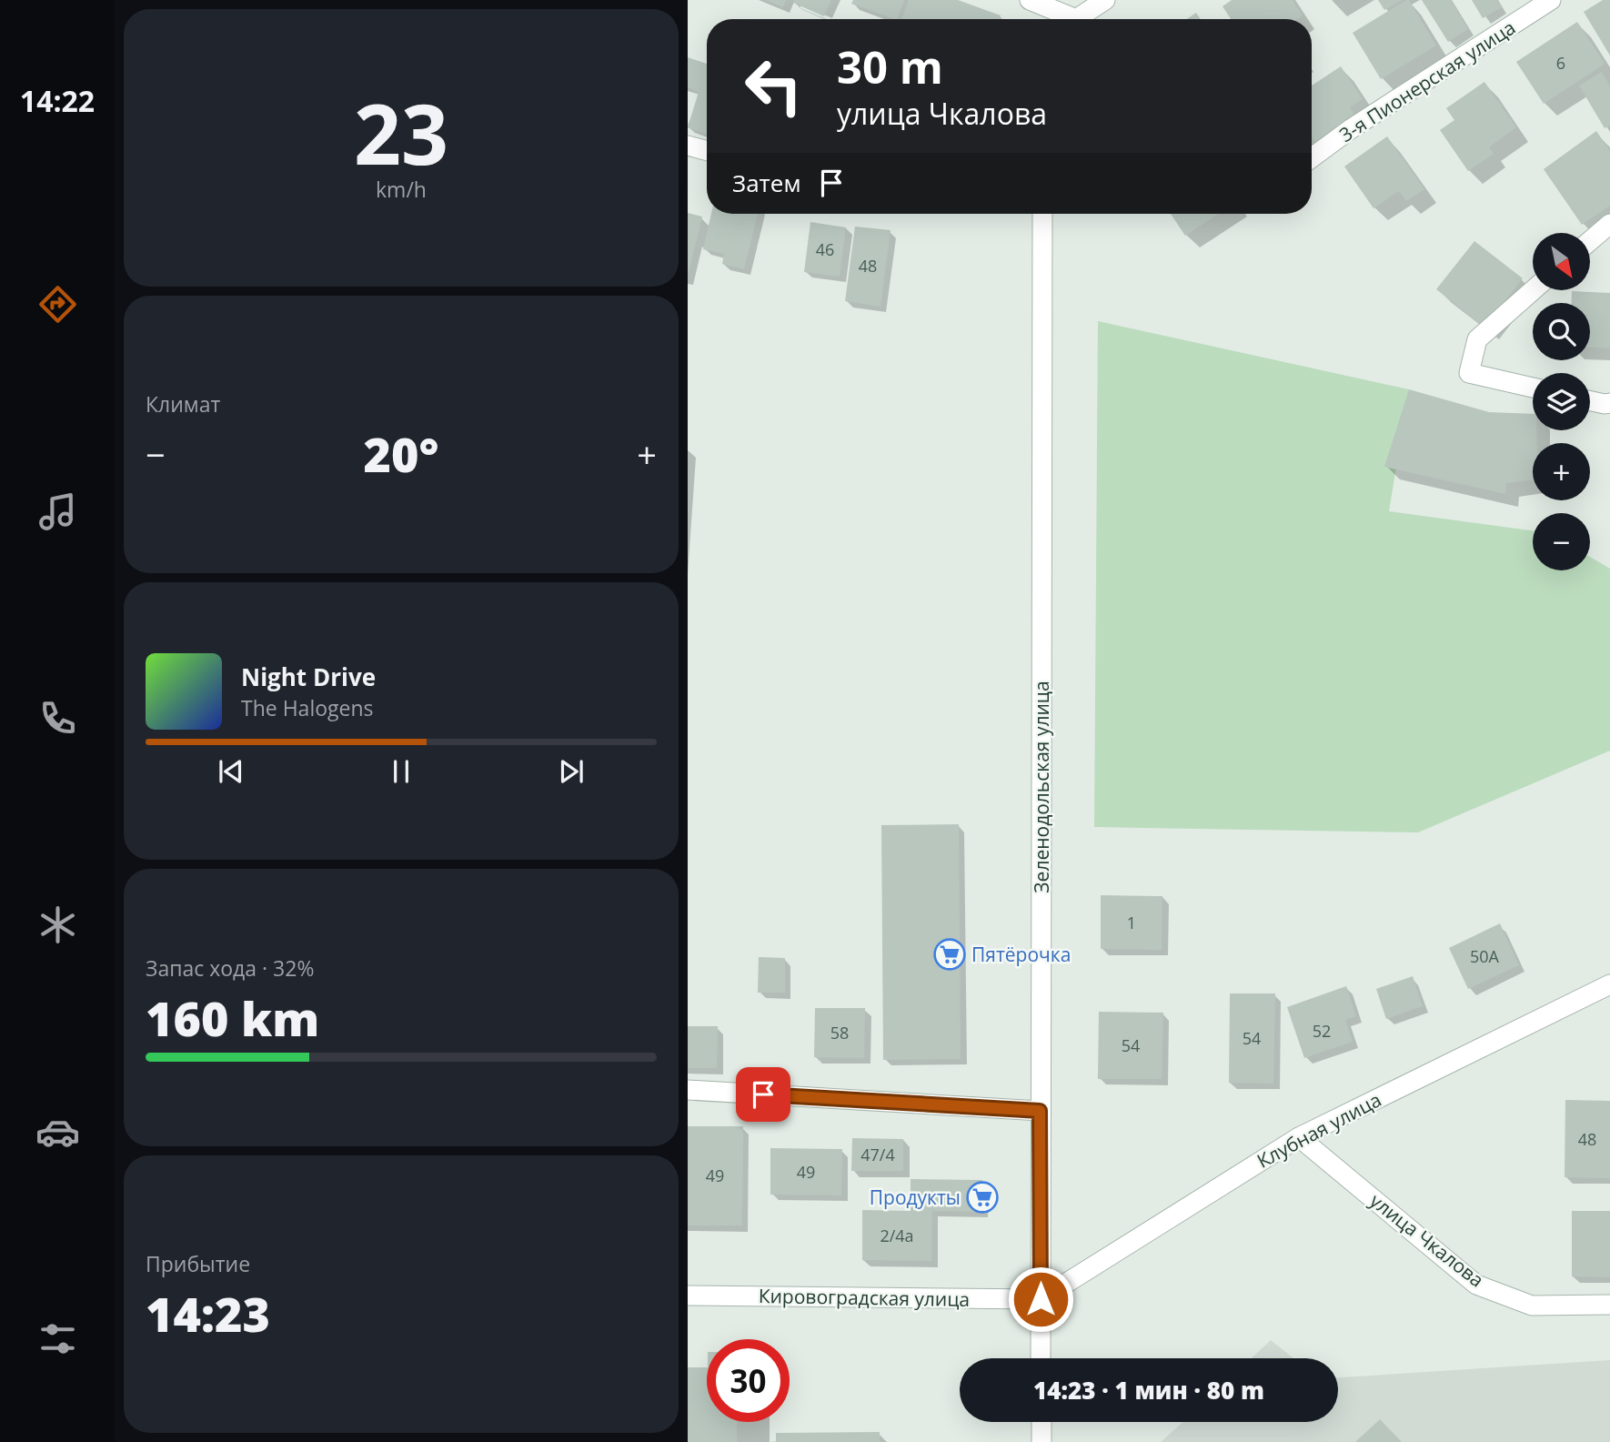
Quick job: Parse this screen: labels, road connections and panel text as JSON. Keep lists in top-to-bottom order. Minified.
{"streets":{"street":["3-я Пионерская улица","Зеленодольская улица","Клубная улица","улица Чкалова","Кировоградская улица"]},"crossings":[["Зеленодольская улица","Клубная улица"],["Зеленодольская улица","Кировоградская улица"],["Клубная улица","улица Чкалова"],["Клубная улица","Кировоградская улица"]],"places":{"supermarket":["Пятёрочка","Продукты"]},"house_numbers":["6","46","48","1","50А","52","58","54","54","48","47/4","49","49","2/4а"],"north":"bottom right","page":{"tabs":"14:22","tile":[["23","km/h"],"Климат",["Запас хода · 32%","160 km"],["Прибытие","14:23"]],"turn":["30 m","улица Чкалова"],"then":"Затем","map_buttons":["+","−"],"heat":["−","20°","+"],"song":["Night Drive","The Halogens"],"limit":"30","trip":"14:23 · 1 мин · 80 m"}}
